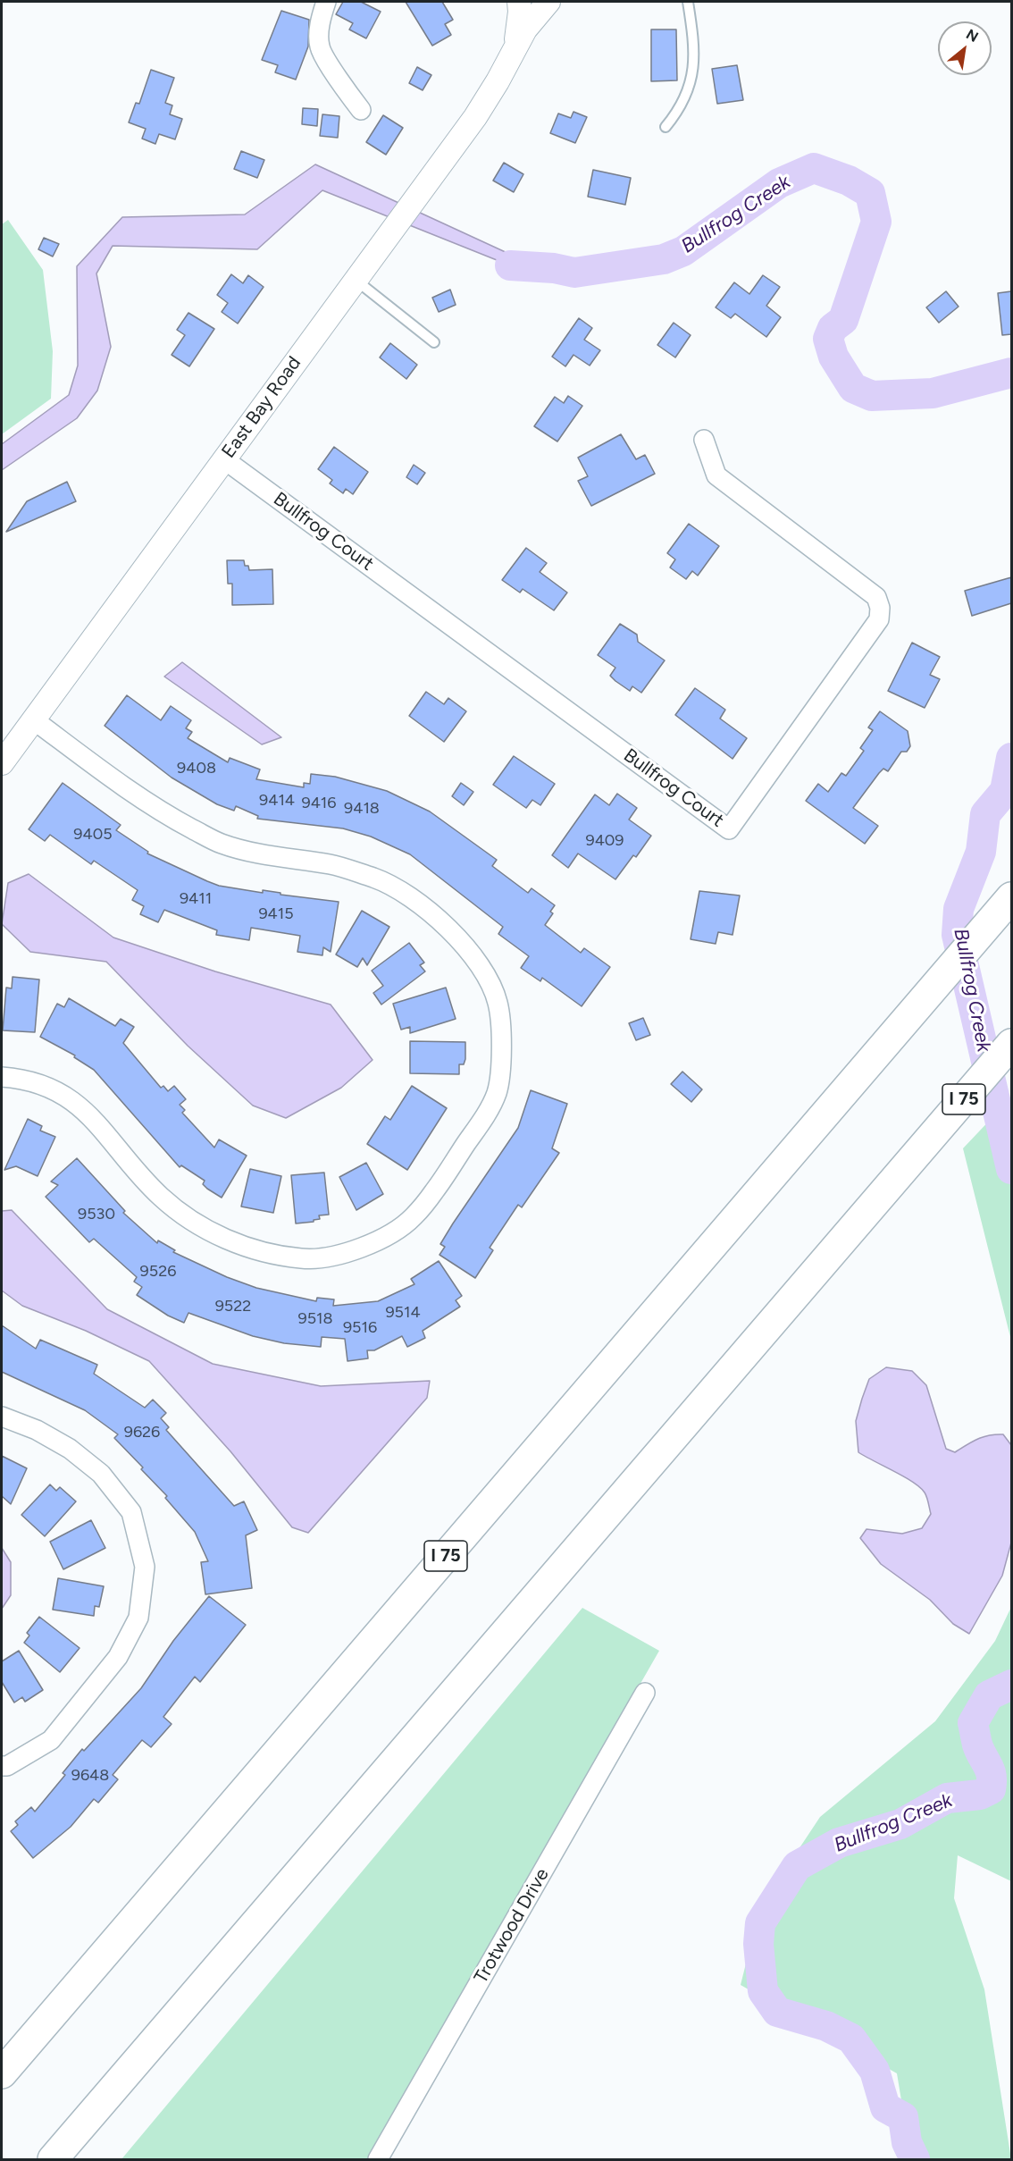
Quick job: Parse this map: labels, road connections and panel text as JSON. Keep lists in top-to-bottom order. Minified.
{"streets":{"highway":["I 75"],"street":["East Bay Road","Bullfrog Court","Trotwood Drive"]},"crossings":[["East Bay Road","Bullfrog Court"]],"water":["Bullfrog Creek"],"house_numbers":["9408","9414","9416","9418","9405","9409","9411","9415","9530","9526","9522","9514","9518","9516","9626","9648"],"north":"top right"}
